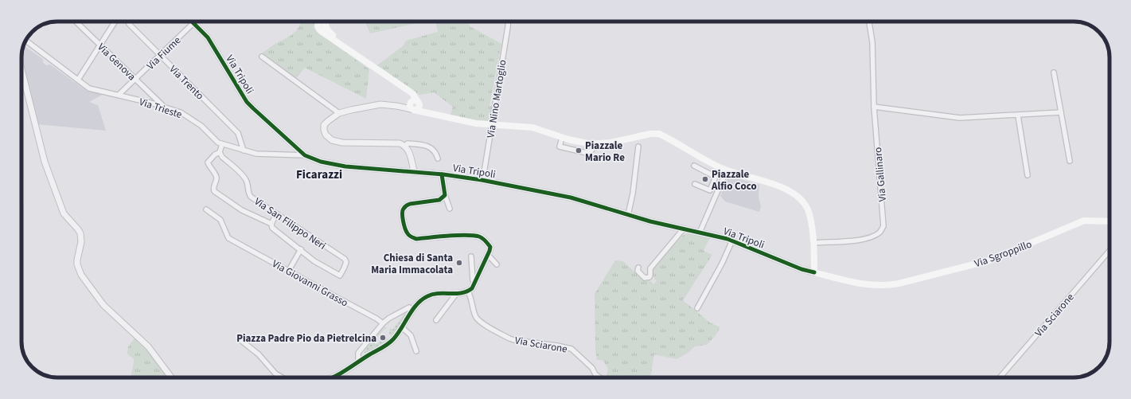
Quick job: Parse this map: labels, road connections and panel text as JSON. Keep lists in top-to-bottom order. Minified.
{"streets":{"main road":["Via Tripoli","Via Sgroppillo"],"street":["Via Fiume","Via Genova","Via Trento","Via Nino Martoglio","Via Trieste","Via Gallinaro","Via San Filippo Neri","Via Giovanni Grasso","Via Sciarone"]},"crossings":[["Via Fiume","Via Genova"],["Via Fiume","Via Tripoli"],["Via Fiume","Via Trento"],["Via Fiume","Via Trieste"],["Via Genova","Via Trieste"],["Via Tripoli","Via Nino Martoglio"],["Via Tripoli","Via Trieste"],["Via Tripoli","Via Sgroppillo"],["Via Trento","Via Trieste"]],"districts":["Ficarazzi"],"places":["Piazzale Mario Re","Piazzale Alfio Coco","Chiesa di Santa Maria Immacolata","Piazza Padre Pio da Pietrelcina"]}
